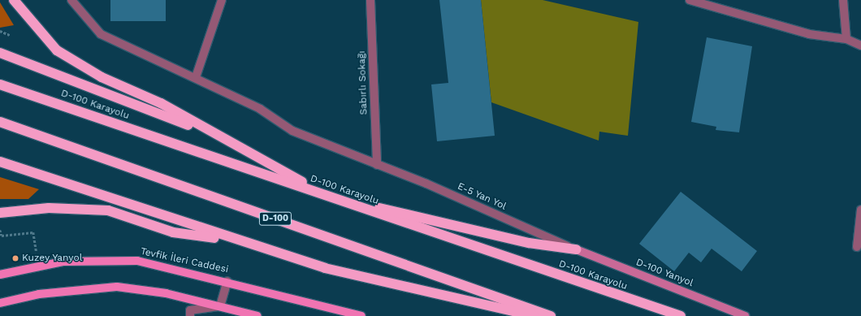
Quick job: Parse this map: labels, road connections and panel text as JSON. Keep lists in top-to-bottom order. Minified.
{"streets":{"highway":["D-100 Karayolu","D-100"],"main road":["Tevfik İleri Caddesi","D-100 Yanyol"],"street":["Sabırlı Sokağı","E-5 Yan Yol"]},"crossings":[["Sabırlı Sokağı","E-5 Yan Yol"],["E-5 Yan Yol","D-100 Yanyol"]],"places":["Kuzey Yanyol"]}
